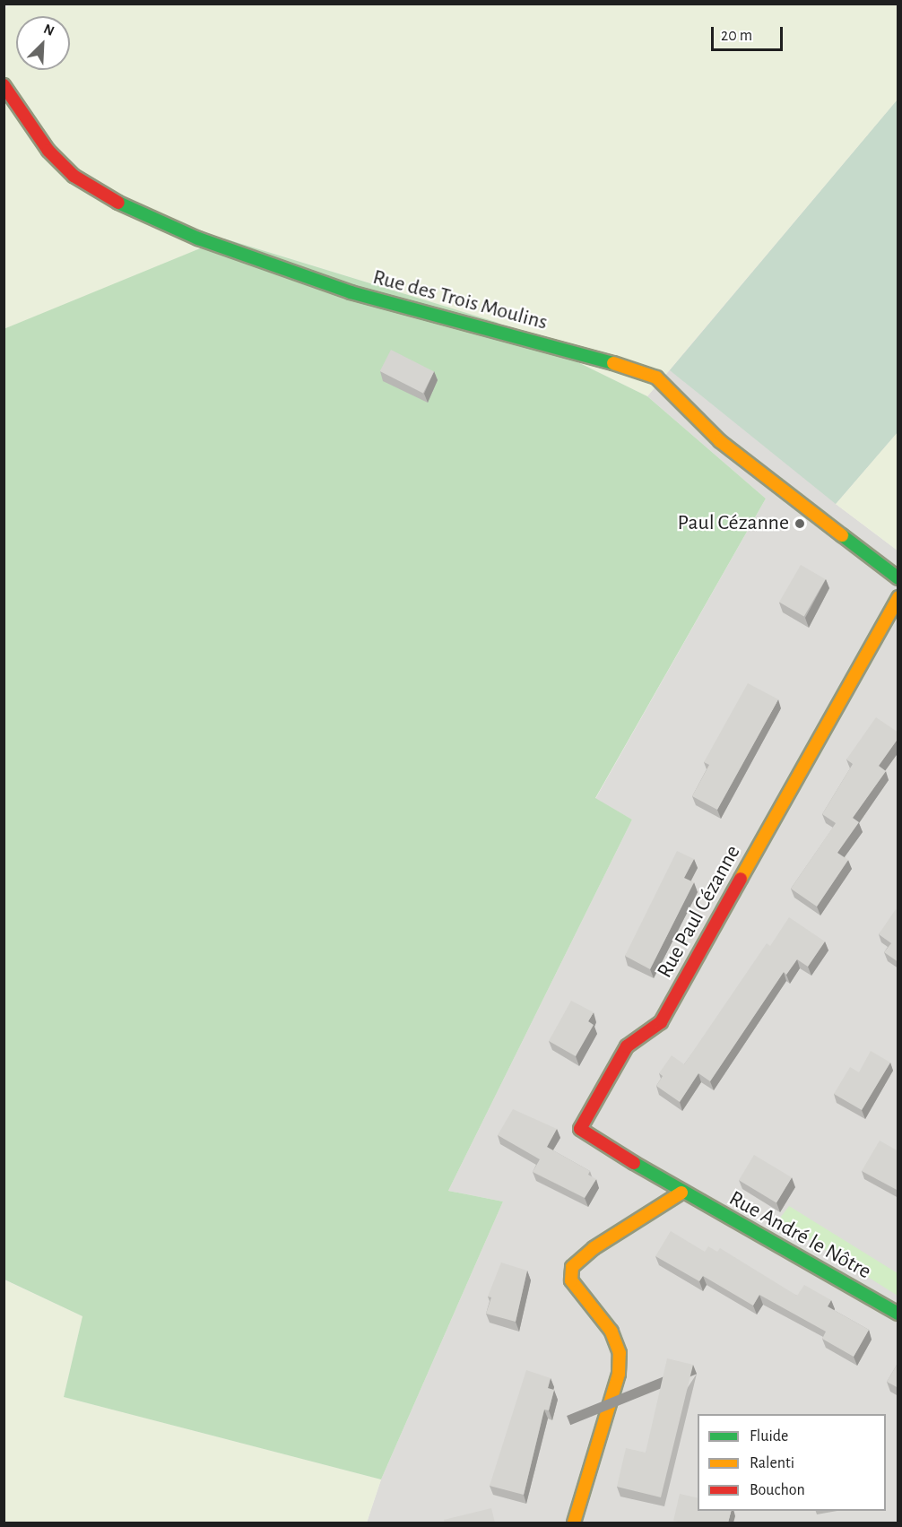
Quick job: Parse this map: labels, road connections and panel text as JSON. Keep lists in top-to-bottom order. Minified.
{"streets":{"street":["Rue des Trois Moulins","Rue Paul Cézanne","Rue André le Nôtre"]},"crossings":[["Rue Paul Cézanne","Rue André le Nôtre"]],"places":["Paul Cézanne"],"legend":["Fluide","Ralenti","Bouchon"],"scale_bar":"20 m","north":"top right"}
